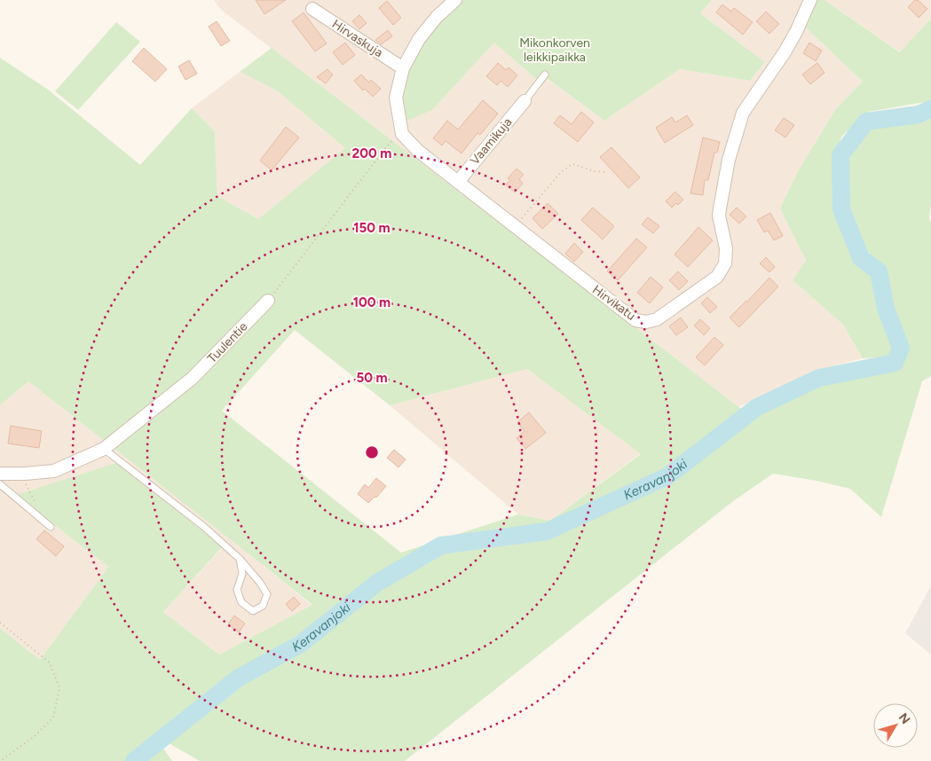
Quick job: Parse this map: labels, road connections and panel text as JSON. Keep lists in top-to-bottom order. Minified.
{"streets":{"street":["Hirvaskuja","Vaamikuja","Hirvikatu","Tuulentie"]},"crossings":[["Vaamikuja","Hirvikatu"]],"water":["Keravanjoki"],"parks":["Mikonkorven leikkipaikka"],"north":"top right","rings":["200 m","150 m","100 m","50 m"]}
